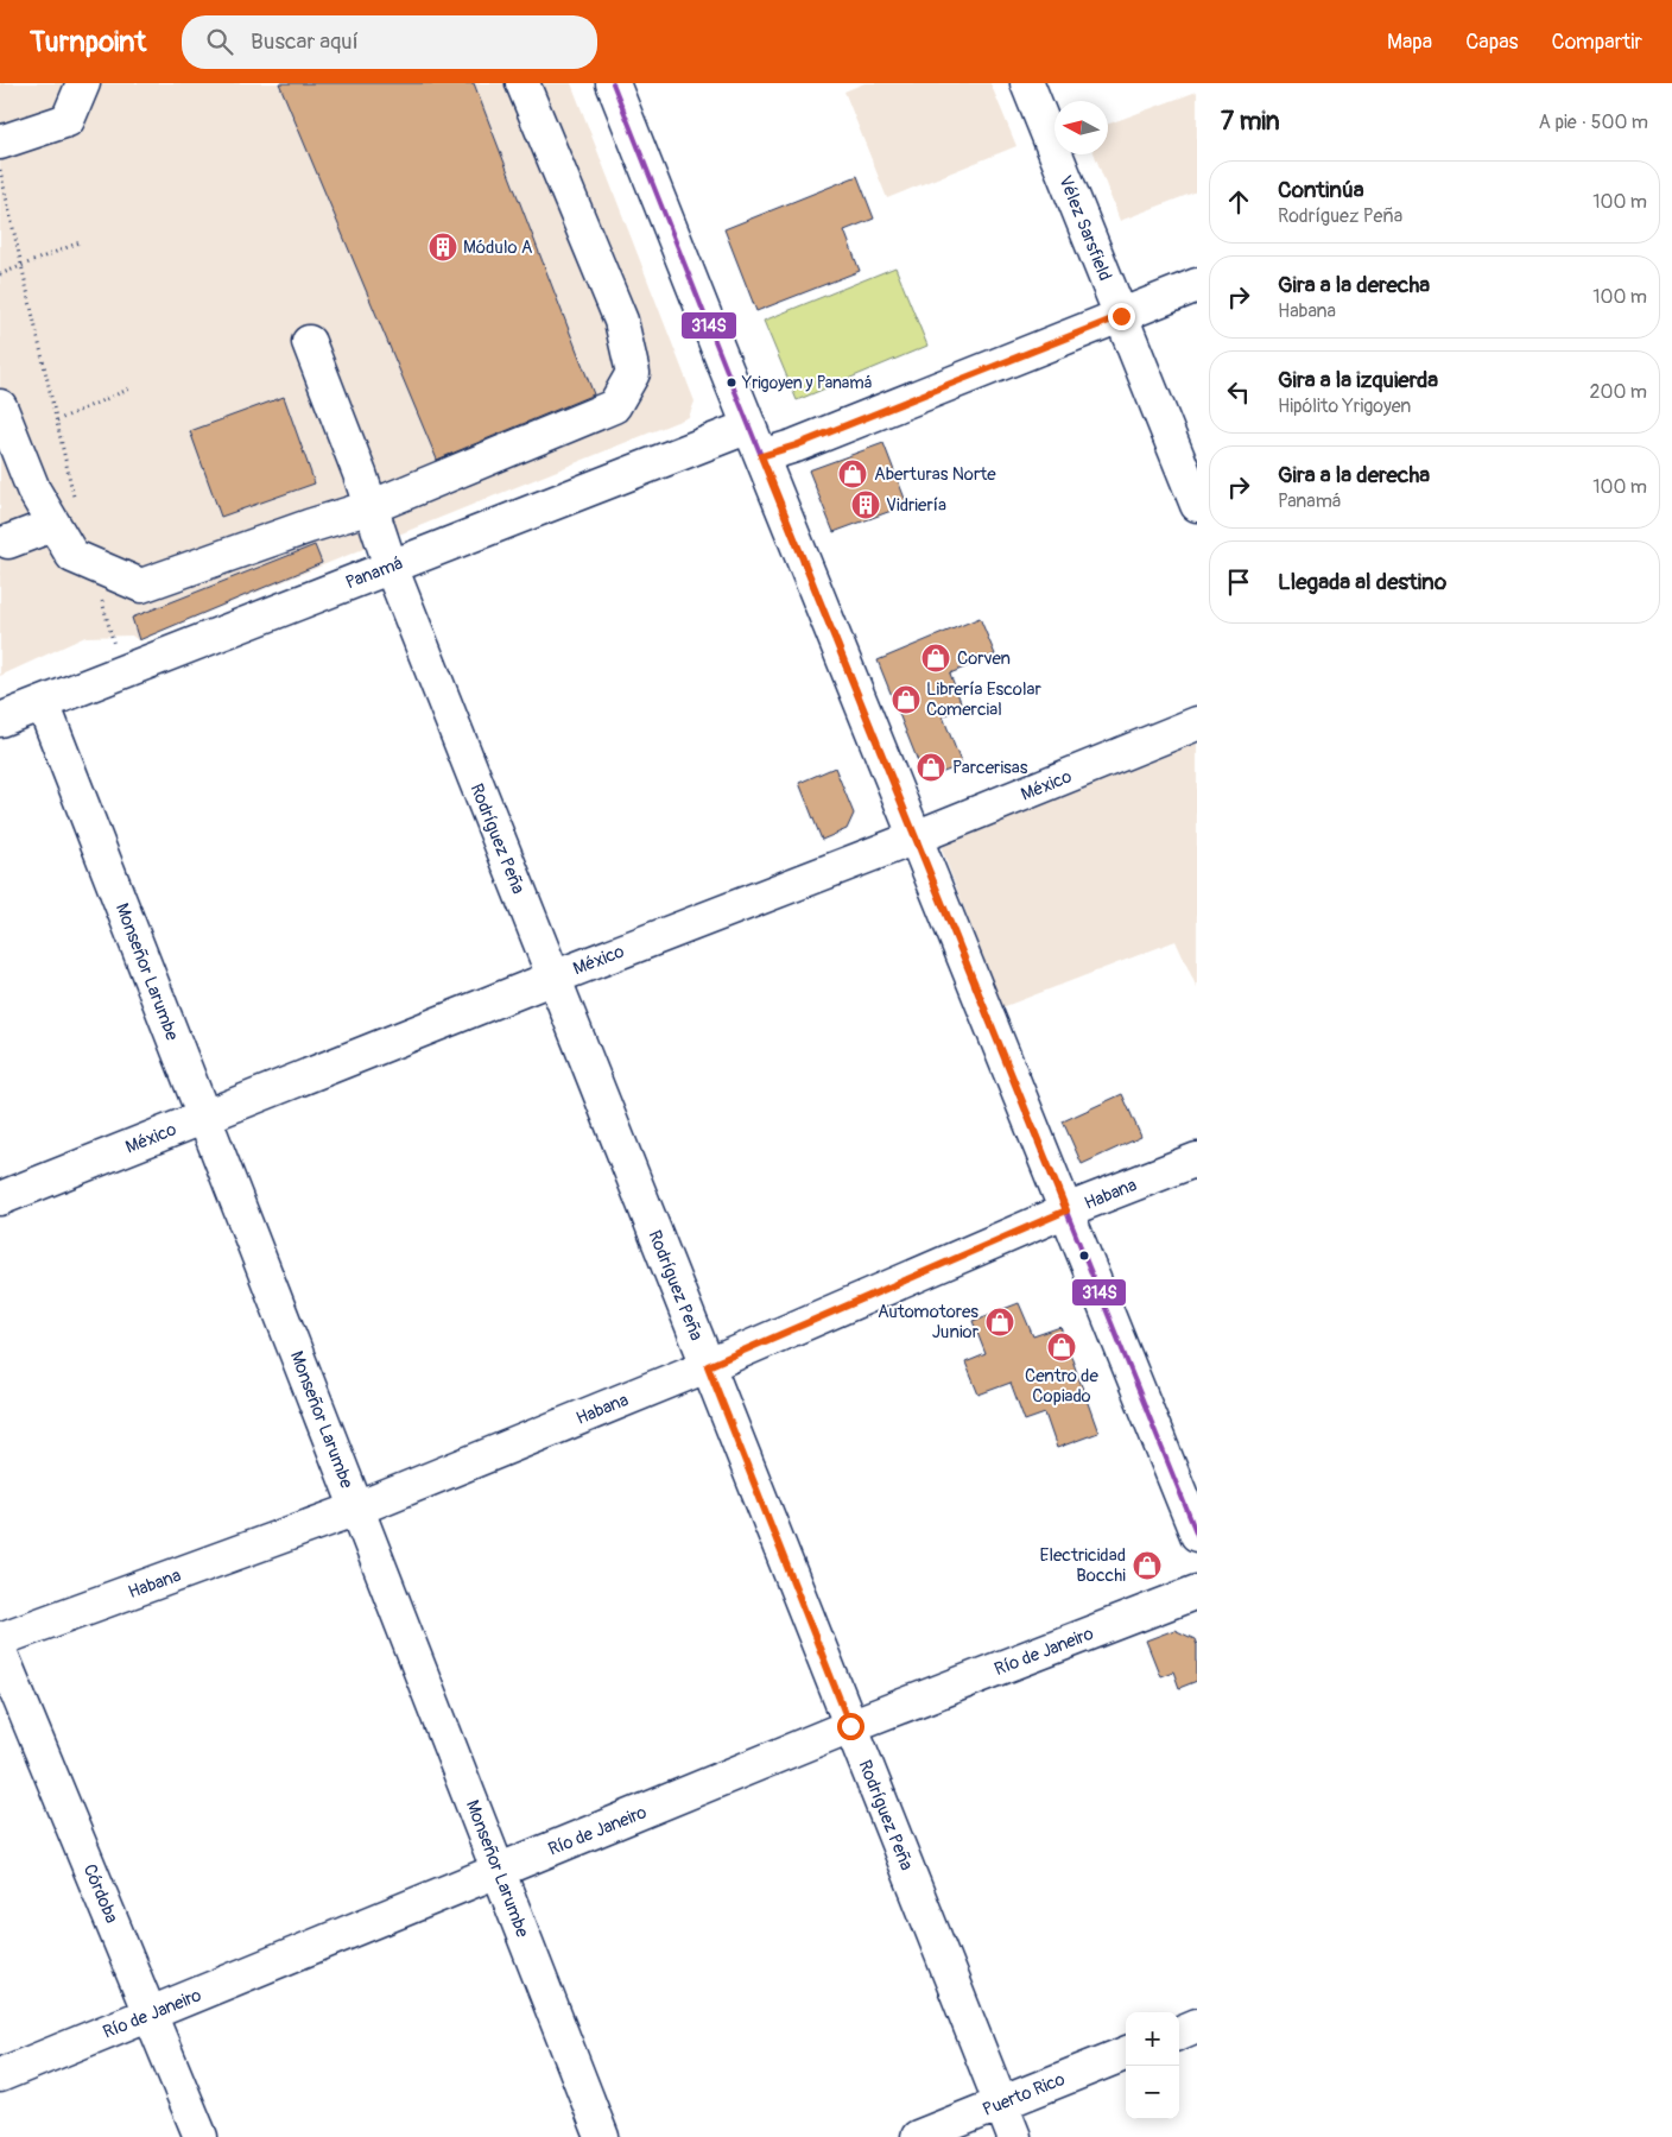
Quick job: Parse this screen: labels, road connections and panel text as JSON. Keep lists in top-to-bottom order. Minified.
{"streets":{"street":["Vélez Sarsfield","Panamá","México","Rodríguez Peña","Monseñor Larumbe","Habana","Río de Janeiro","Córdoba","Puerto Rico"]},"crossings":[["Panamá","Rodríguez Peña"],["Panamá","Monseñor Larumbe"],["México","Rodríguez Peña"],["México","Monseñor Larumbe"],["Rodríguez Peña","Habana"],["Rodríguez Peña","Río de Janeiro"],["Rodríguez Peña","Puerto Rico"],["Monseñor Larumbe","Habana"],["Monseñor Larumbe","Río de Janeiro"],["Río de Janeiro","Córdoba"]],"places":{"building":["Módulo A","Vidriería"],"other":["Yrigoyen y Panamá"],"shop":["Aberturas Norte","Corven","Librería Escolar Comercial","Parcerisas","Automotores Junior","Centro de Copiado","Electricidad Bocchi"]},"lines":["transit line 314S"],"north":"left","page":{"header":"Turnpoint","search":"Buscar aquí","nav":["Mapa","Capas","Compartir"],"heading":["7 min","A pie · 500 m"],"list":[["Continúa","Rodríguez Peña","100 m"],["Gira a la derecha","Habana","100 m"],["Gira a la izquierda","Hipólito Yrigoyen","200 m"],["Gira a la derecha","Panamá","100 m"],"Llegada al destino"],"map_buttons":["+","−"]}}
